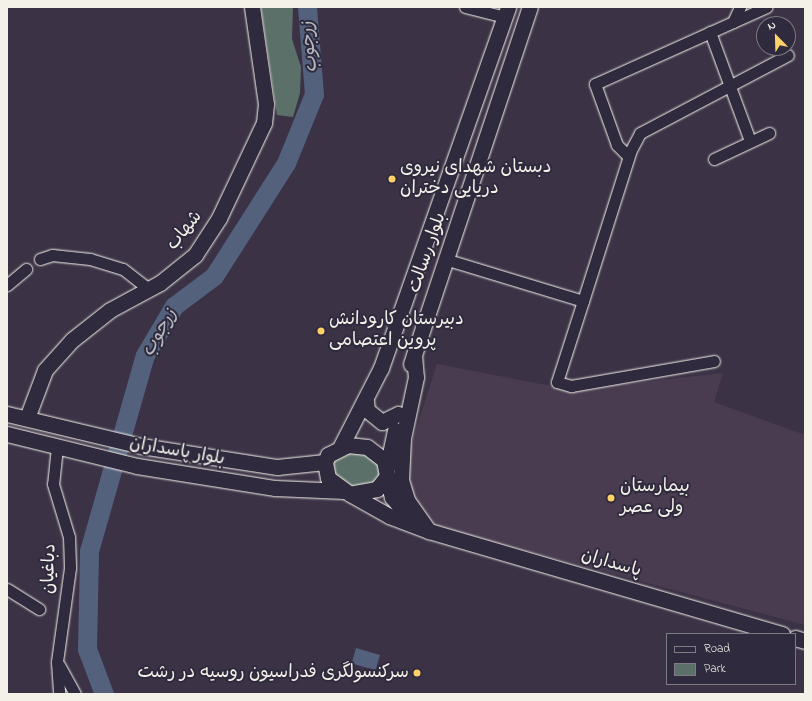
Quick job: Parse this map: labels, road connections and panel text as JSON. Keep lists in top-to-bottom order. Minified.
{"streets":{"main road":["شهاب","بلوار رسالت","بلوار پاسداران","پاسداران"],"street":["دباغیان"]},"crossings":[["شهاب","بلوار پاسداران"],["بلوار رسالت","بلوار پاسداران"],["بلوار پاسداران","دباغیان"]],"water":["زرجوب"],"places":["دبستان شهدای نیروی دریایی دختران","دبیرستان کارودانش پروین اعتصامی","بیمارستان ولی عصر","سرکنسولگری فدراسیون روسیه در رشت"],"legend":["Road","Park"],"north":"top left"}
